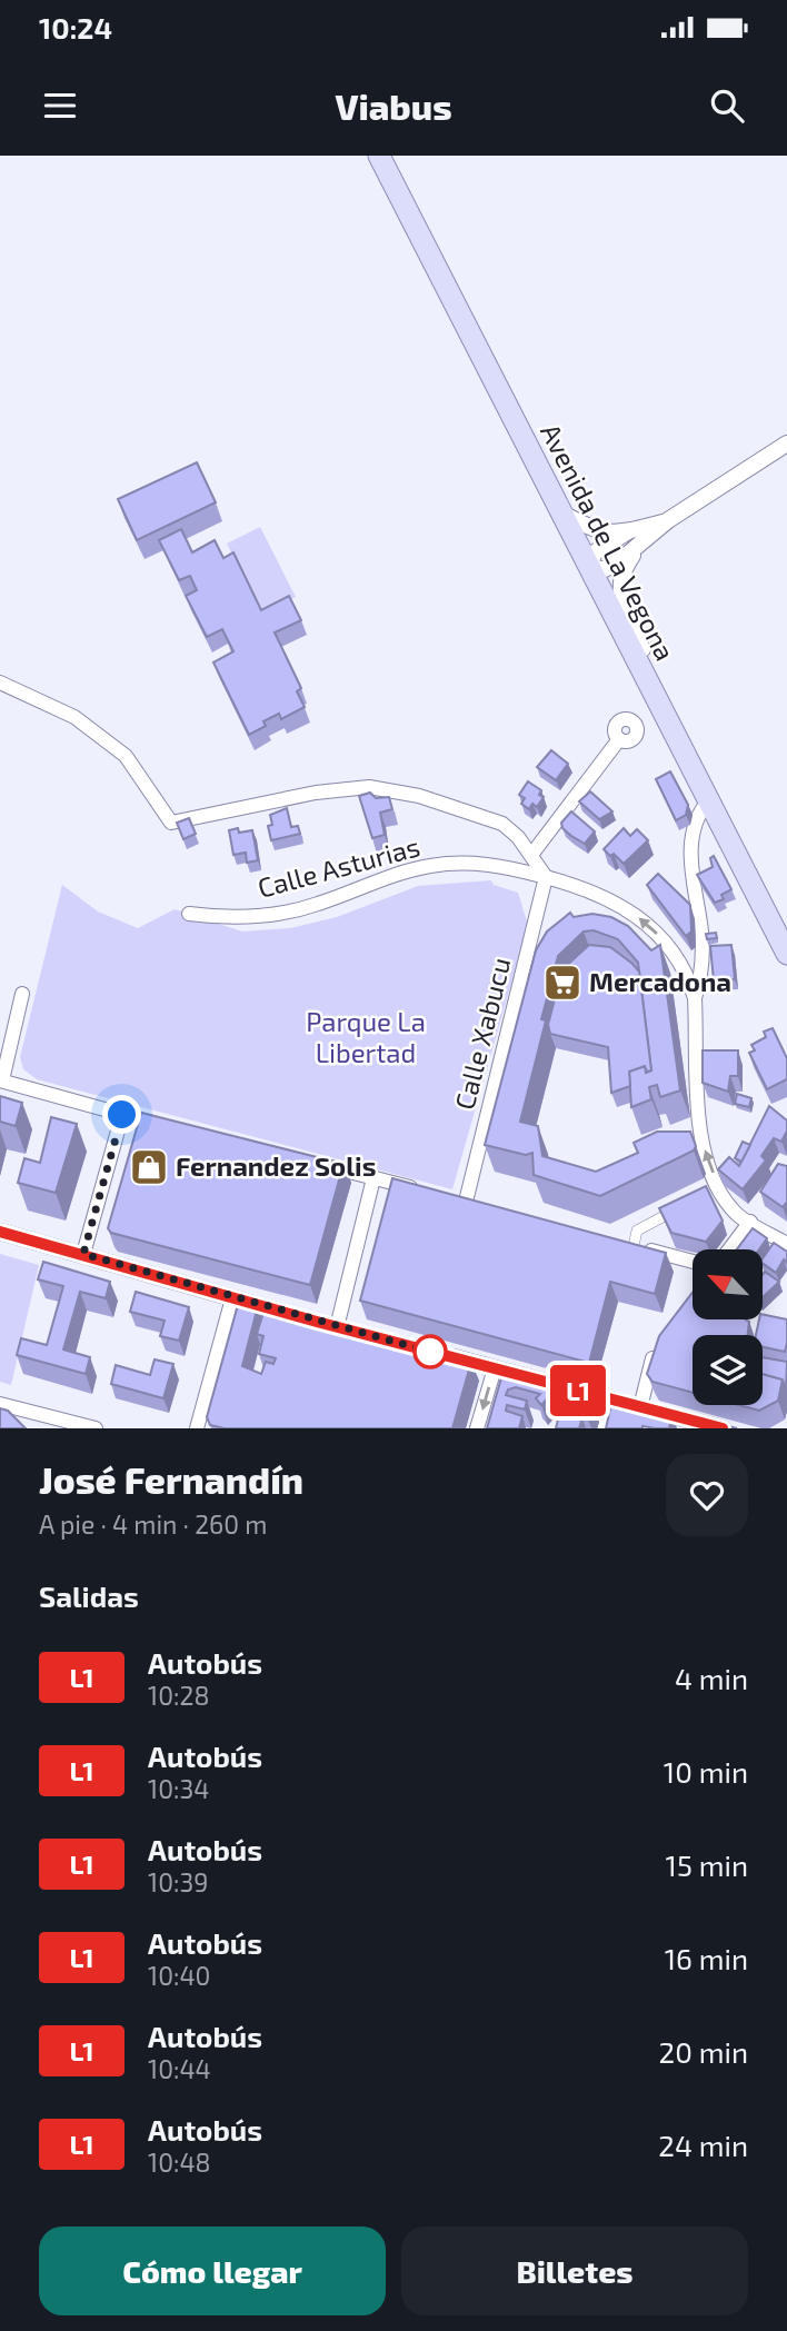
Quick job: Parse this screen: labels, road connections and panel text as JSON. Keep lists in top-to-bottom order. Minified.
{"streets":{"main road":["Avenida de La Vegona"],"street":["Calle Asturias","Calle Xabucu"]},"crossings":[["Calle Asturias","Calle Xabucu"]],"parks":["Parque La Libertad"],"places":{"supermarket":["Mercadona"],"shop":["Fernandez Solis"]},"lines":["bus line L1"],"north":"top left","page":{"status":"10:24","header":"Viabus","on_map":"L1","heading":[["José Fernandín","A pie · 4 min · 260 m"],"Salidas"],"list":[{"mark":"L1","name":"Autobús","note":"10:28","value":"4 min"},{"mark":"L1","name":"Autobús","note":"10:34","value":"10 min"},{"mark":"L1","name":"Autobús","note":"10:39","value":"15 min"},{"mark":"L1","name":"Autobús","note":"10:40","value":"16 min"},{"mark":"L1","name":"Autobús","note":"10:44","value":"20 min"},{"mark":"L1","name":"Autobús","note":"10:48","value":"24 min"}],"buttons":["Cómo llegar","Billetes"]}}
